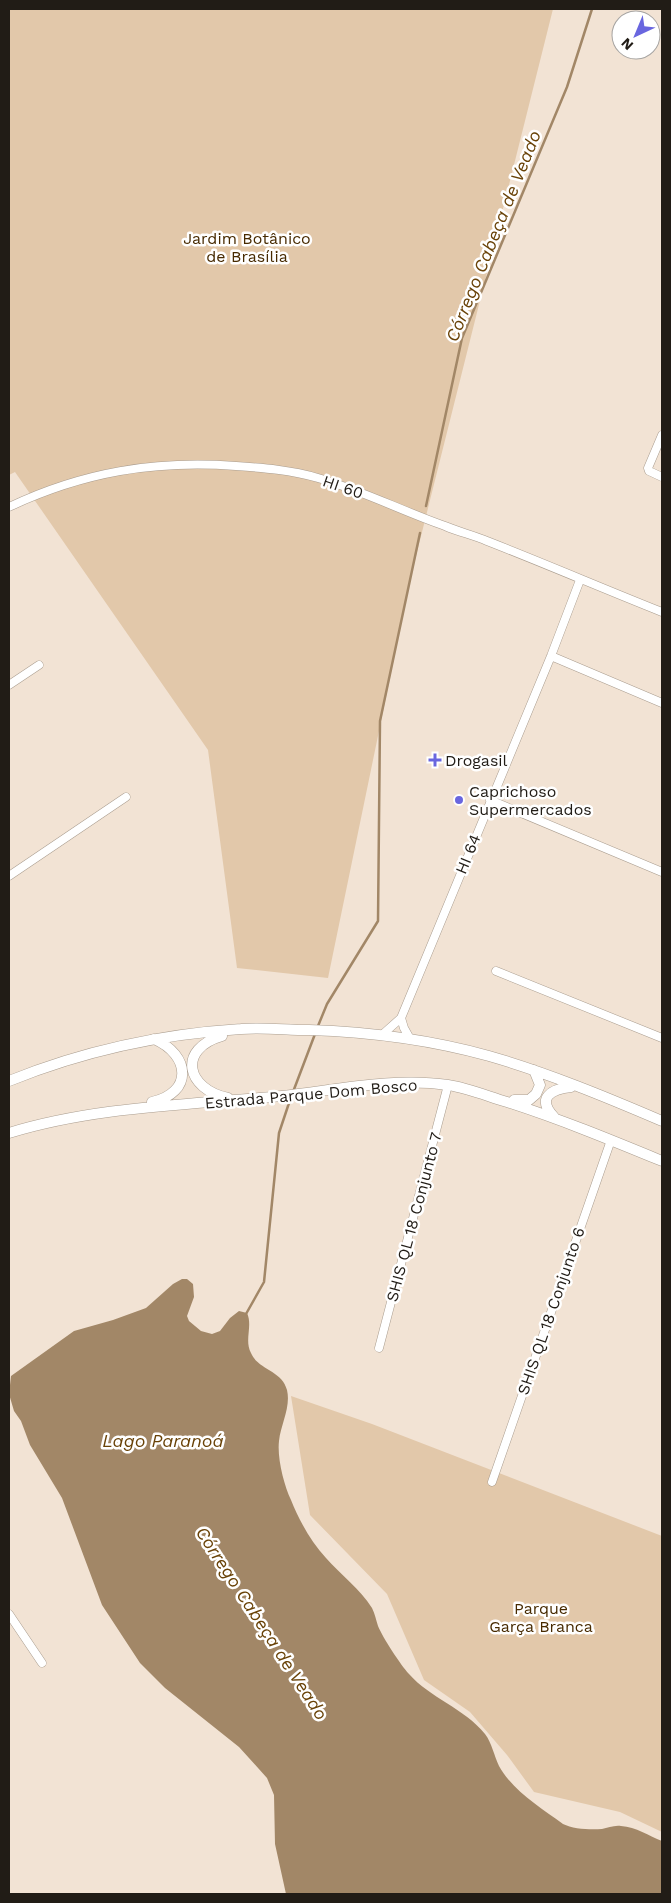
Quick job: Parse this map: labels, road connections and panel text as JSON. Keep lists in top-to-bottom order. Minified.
{"streets":{"main road":["Estrada Parque Dom Bosco"],"street":["HI 60","HI 64","SHIS QL 18 Conjunto 7","SHIS QL 18 Conjunto 6"]},"crossings":[["HI 60","HI 64"],["Estrada Parque Dom Bosco","SHIS QL 18 Conjunto 7"],["Estrada Parque Dom Bosco","SHIS QL 18 Conjunto 6"]],"water":["Córrego Cabeça de Veado","Lago Paranoá"],"parks":["Jardim Botânico de Brasília","Parque Garça Branca"],"places":{"health":["Drogasil"],"other":["Caprichoso Supermercados"]},"north":"bottom left"}
